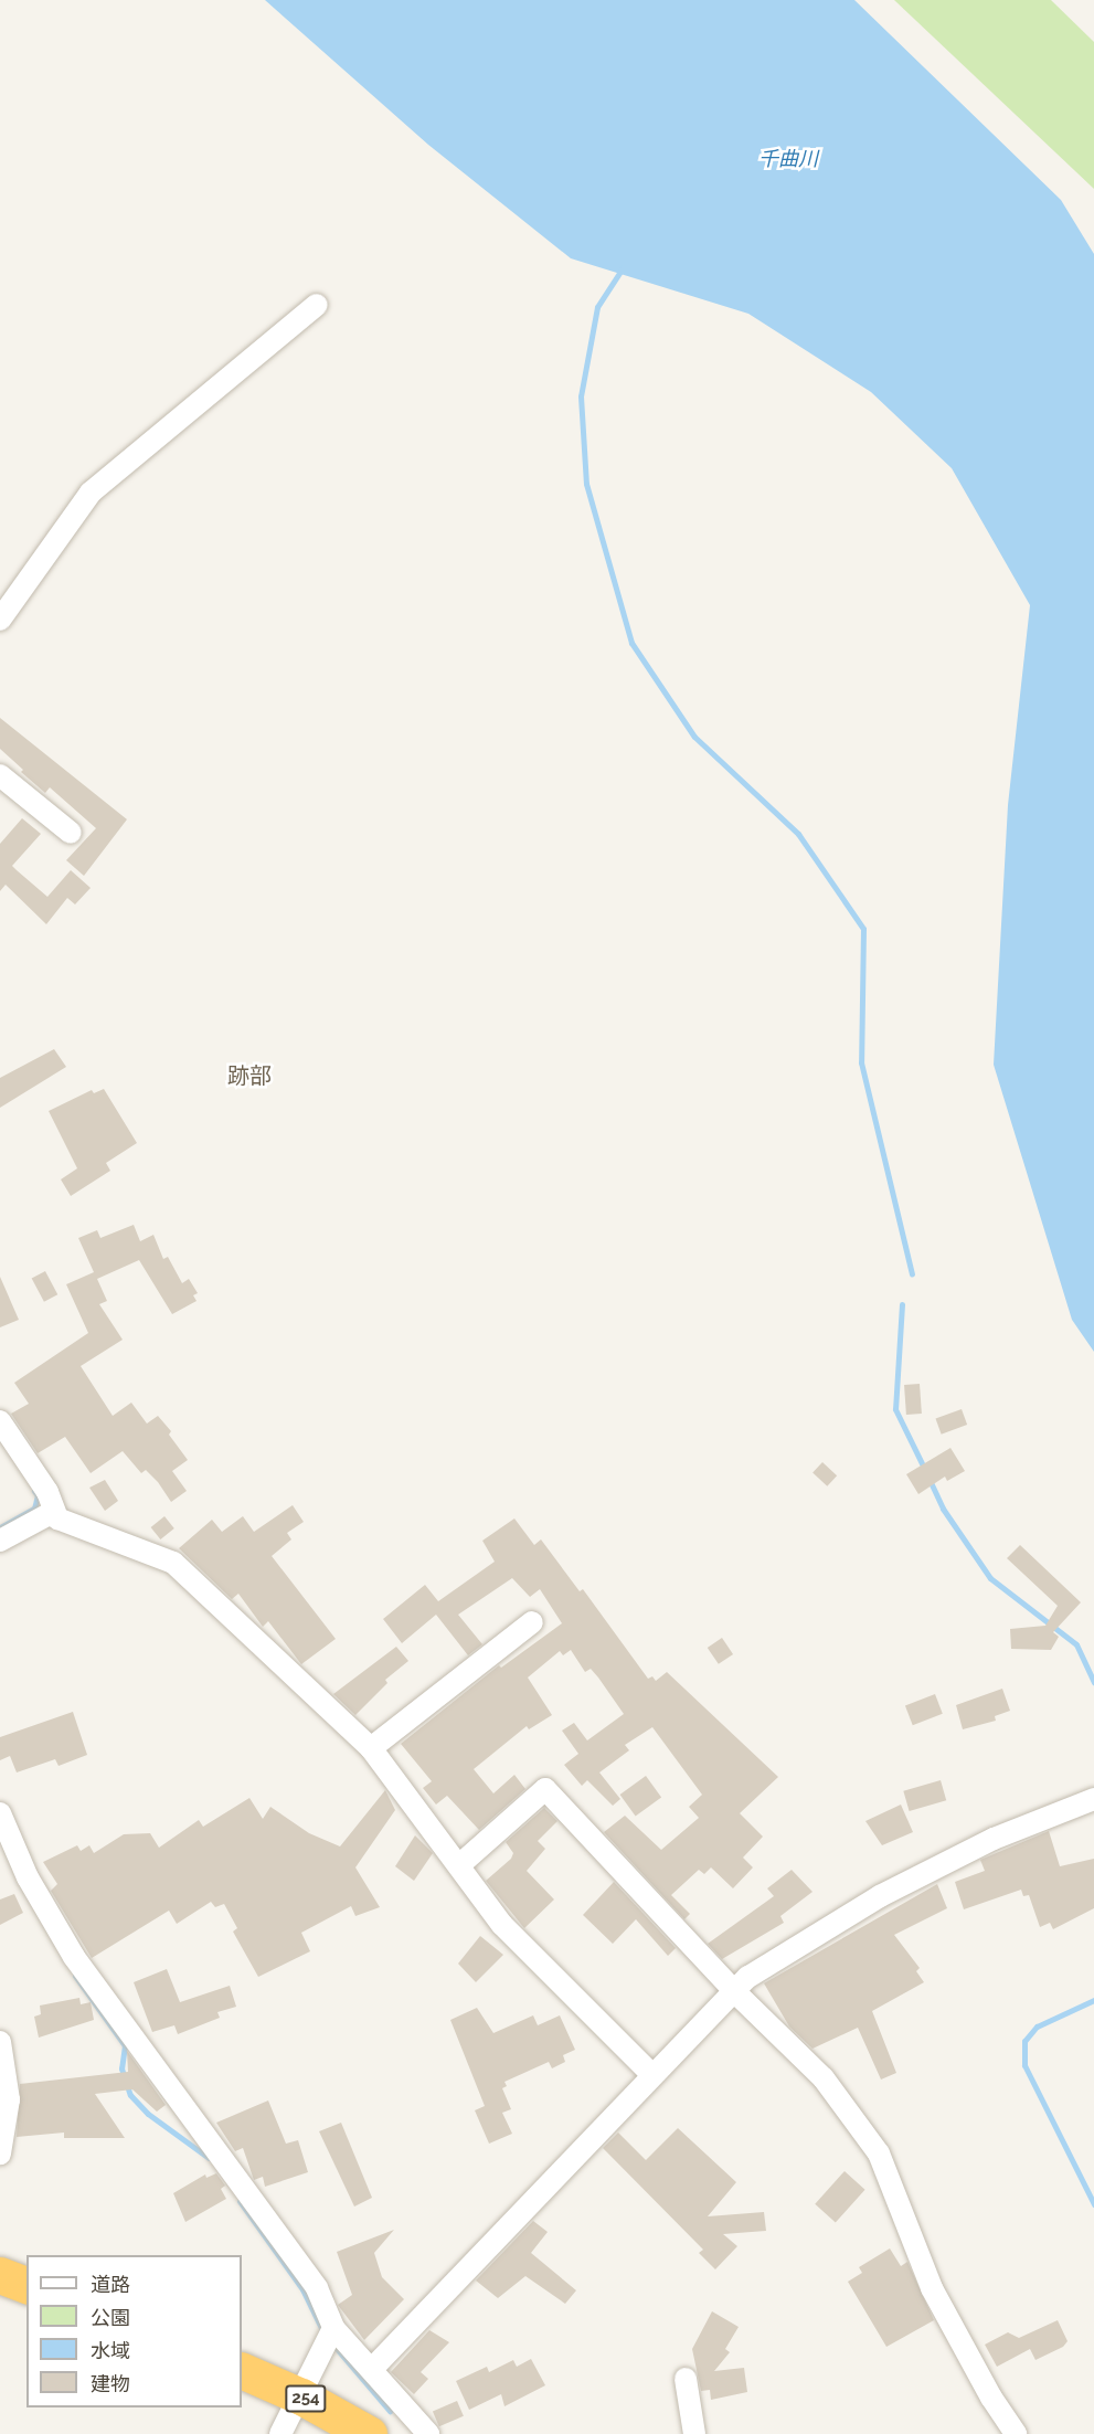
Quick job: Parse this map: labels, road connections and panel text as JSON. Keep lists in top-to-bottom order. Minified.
{"streets":{"highway":["254"]},"districts":["跡部"],"water":["千曲川"],"legend":["道路","公園","水域","建物"]}
